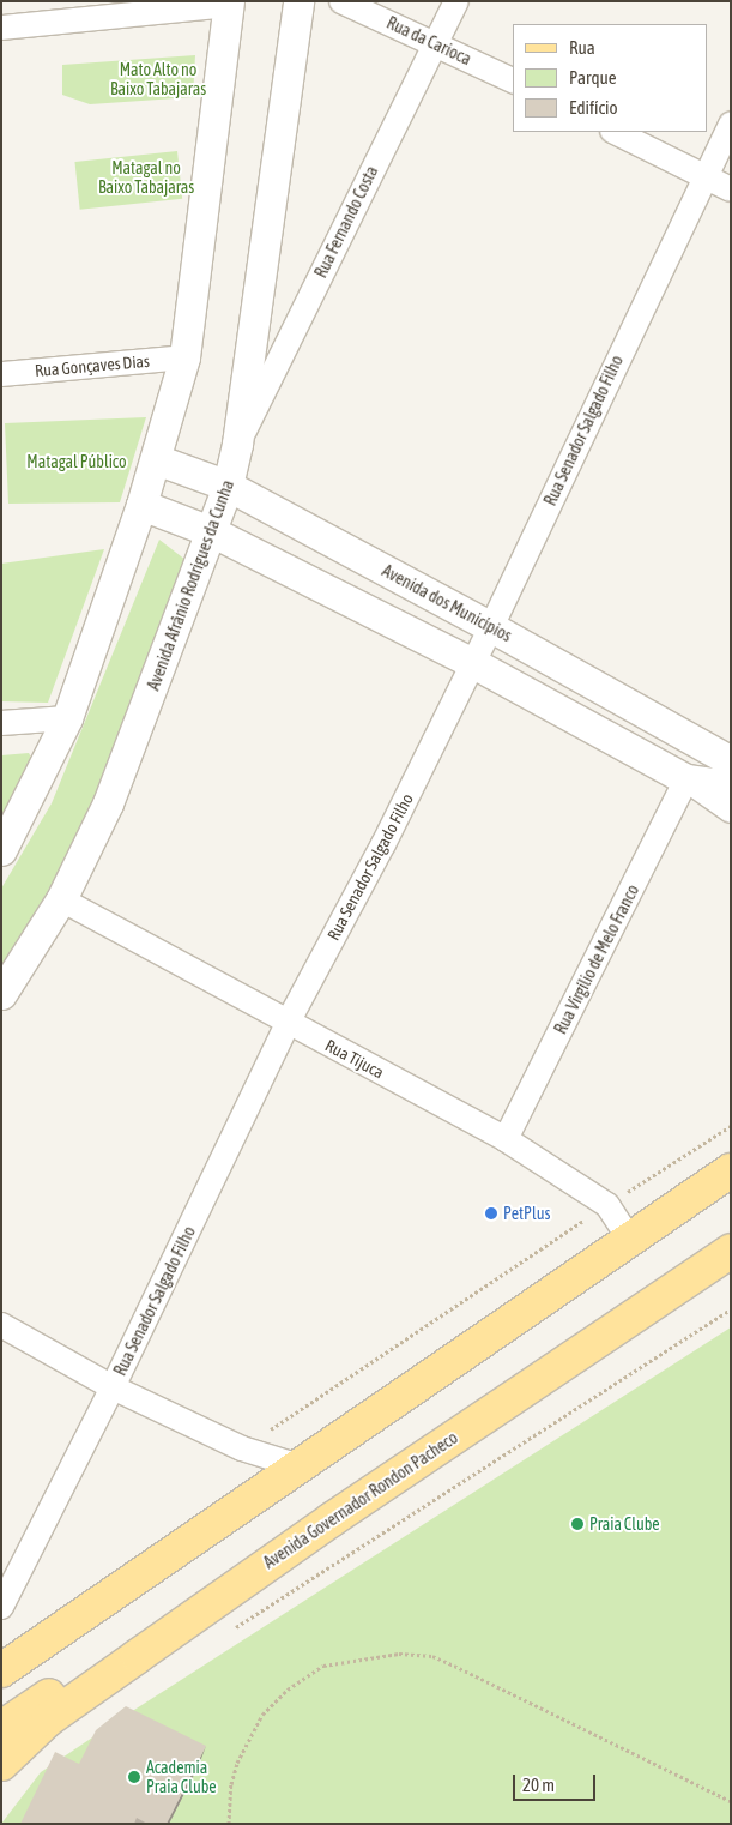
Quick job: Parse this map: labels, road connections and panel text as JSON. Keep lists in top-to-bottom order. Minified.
{"streets":{"main road":["Avenida Governador Rondon Pacheco"],"street":["Rua da Carioca","Rua Fernando Costa","Rua Gonçaves Dias","Rua Senador Salgado Filho","Avenida Afrânio Rodrigues da Cunha","Avenida dos Municípios","Rua Virgílio de Melo Franco","Rua Tijuca"]},"crossings":[["Rua da Carioca","Rua Fernando Costa"],["Rua Fernando Costa","Avenida Afrânio Rodrigues da Cunha"],["Rua Senador Salgado Filho","Avenida dos Municípios"],["Rua Senador Salgado Filho","Rua Tijuca"],["Avenida Afrânio Rodrigues da Cunha","Avenida dos Municípios"],["Avenida Afrânio Rodrigues da Cunha","Rua Tijuca"],["Rua Virgílio de Melo Franco","Rua Tijuca"]],"parks":["Mato Alto no Baixo Tabajaras","Matagal no Baixo Tabajaras","Matagal Público"],"places":["PetPlus","Praia Clube","Academia Praia Clube"],"legend":["Rua","Parque","Edifício"],"scale_bar":"20 m"}
